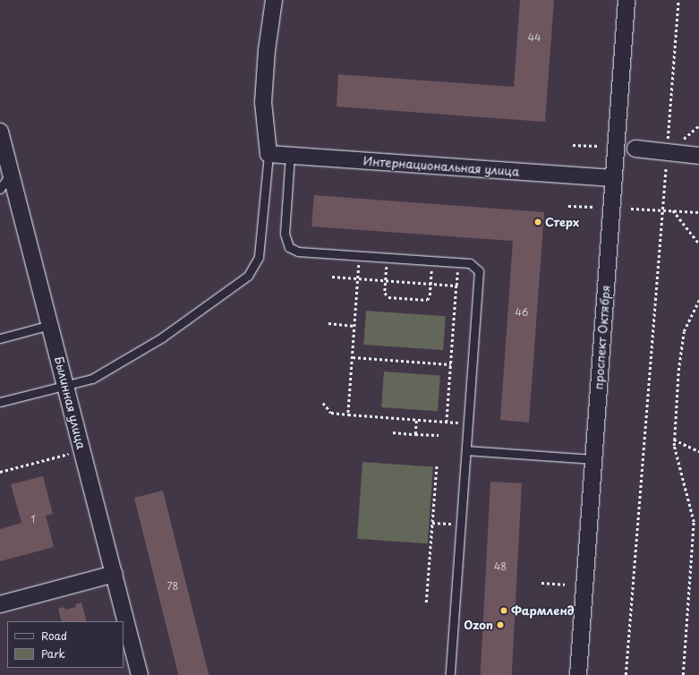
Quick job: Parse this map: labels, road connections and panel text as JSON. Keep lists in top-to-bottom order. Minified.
{"streets":{"street":["Интернациональная улица","проспект Октября","Былинная улица"]},"crossings":[["Интернациональная улица","проспект Октября"]],"places":["Стерх","Фармленд","Ozon"],"house_numbers":["44","46","1","48","78"],"legend":["Road","Park"]}
